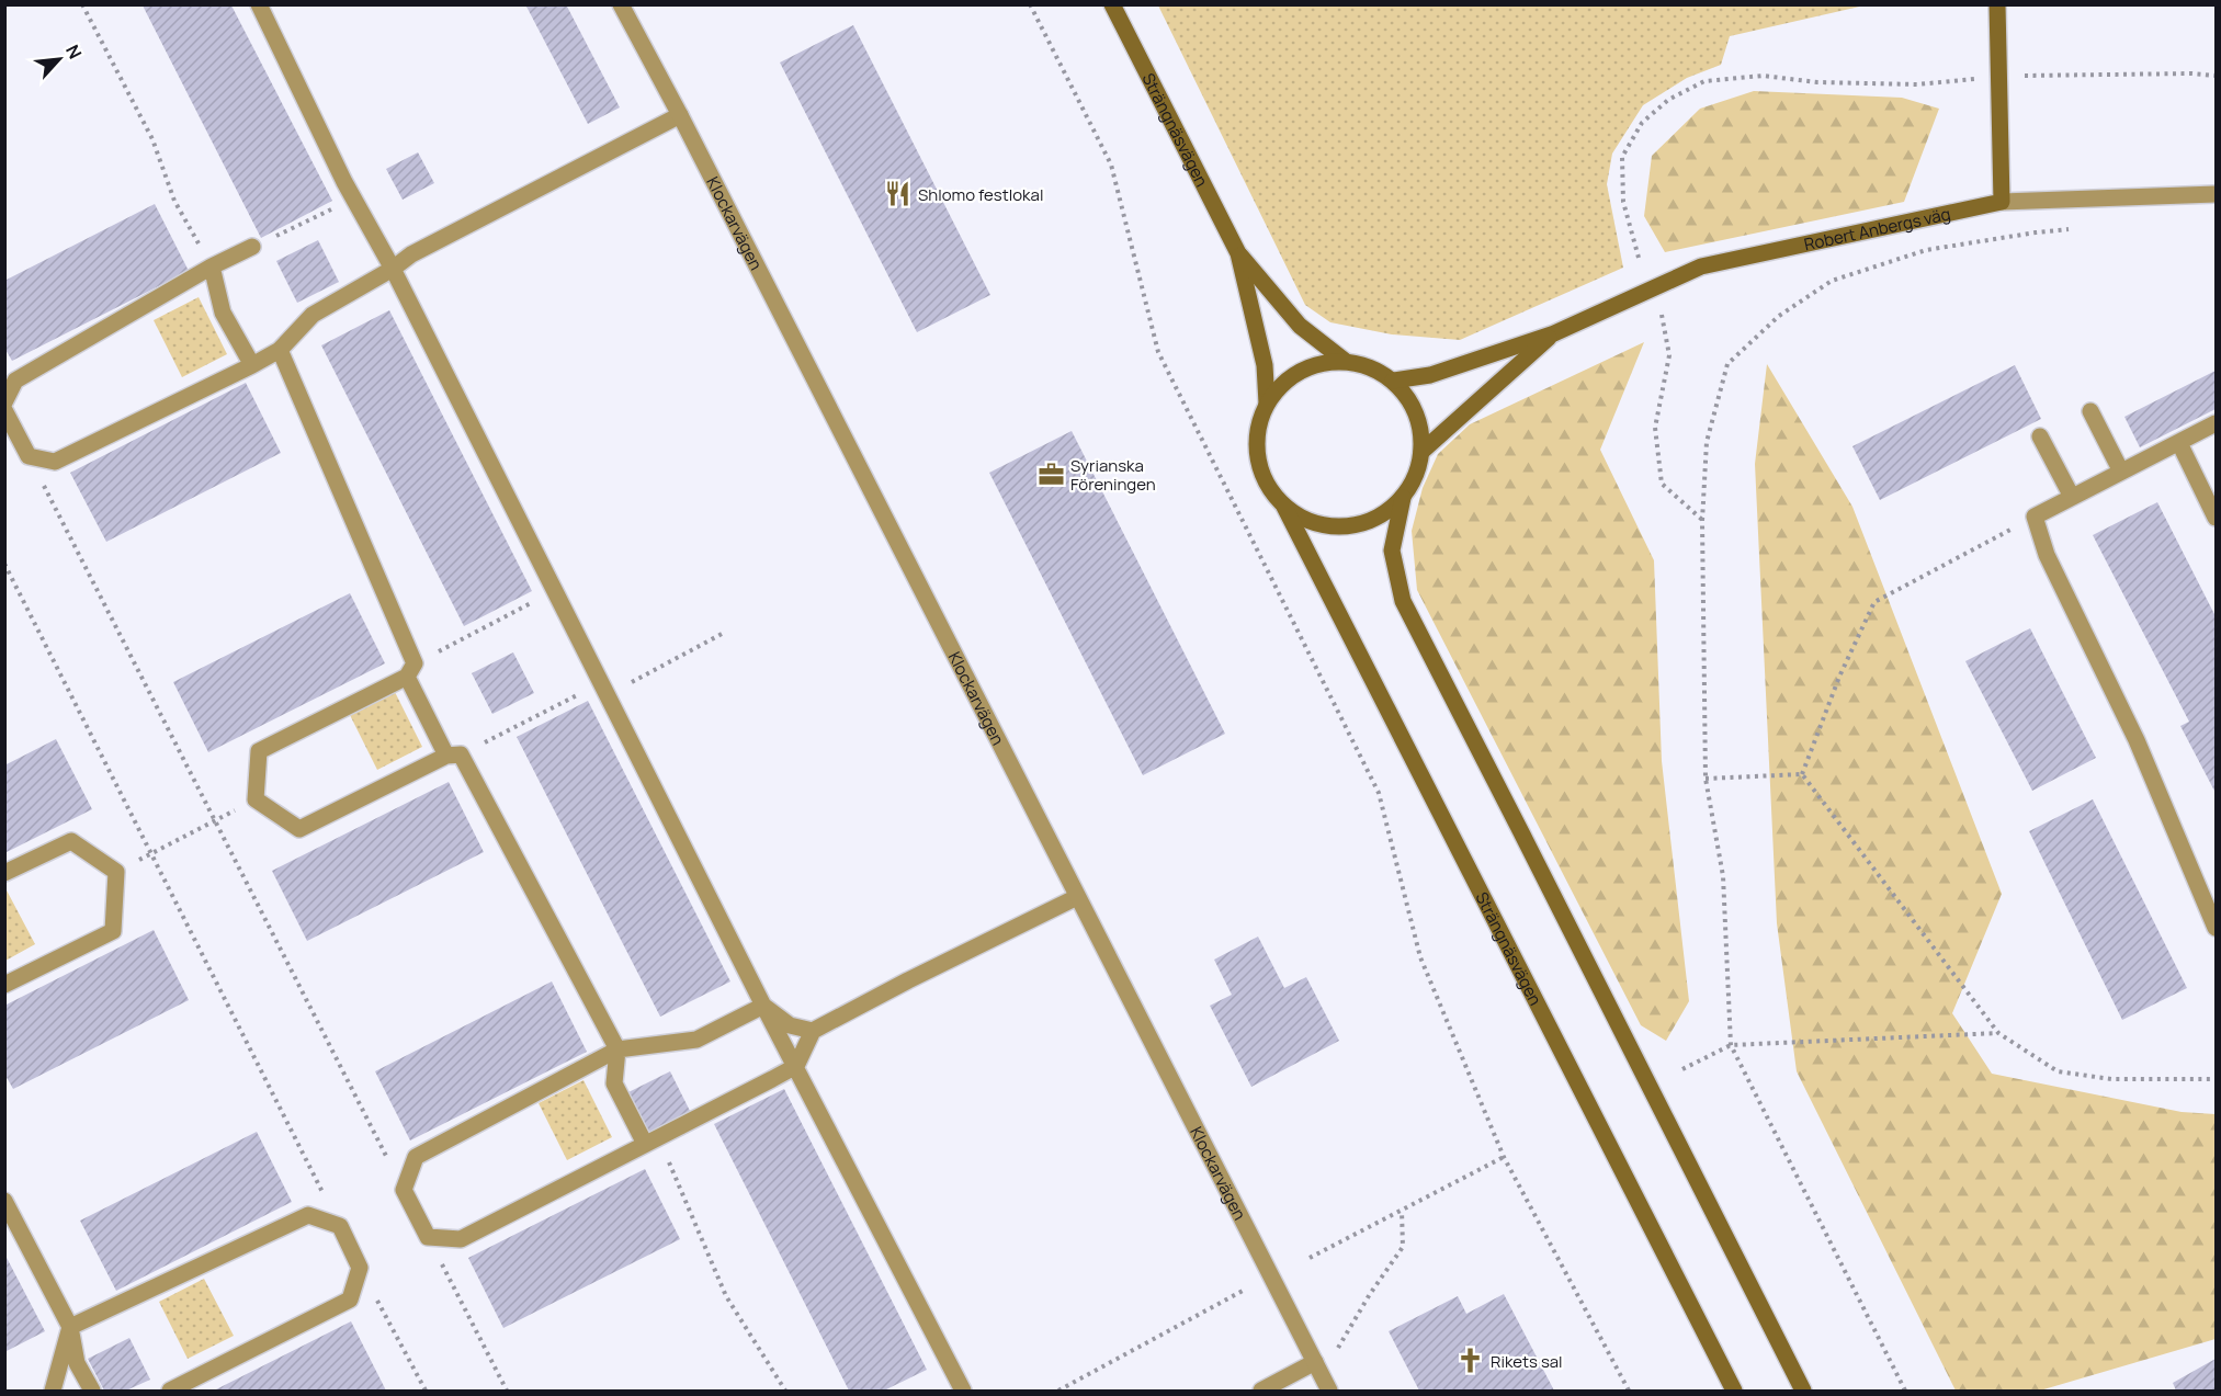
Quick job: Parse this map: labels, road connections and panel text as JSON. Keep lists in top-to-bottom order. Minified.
{"streets":{"main road":["Strängnäsvägen","Robert Anbergs väg"],"street":["Klockarvägen"]},"crossings":[["Strängnäsvägen","Robert Anbergs väg"]],"places":{"restaurant":["Shlomo festlokal"],"office":["Syrianska Föreningen"],"church":["Rikets sal"]},"north":"top right"}
